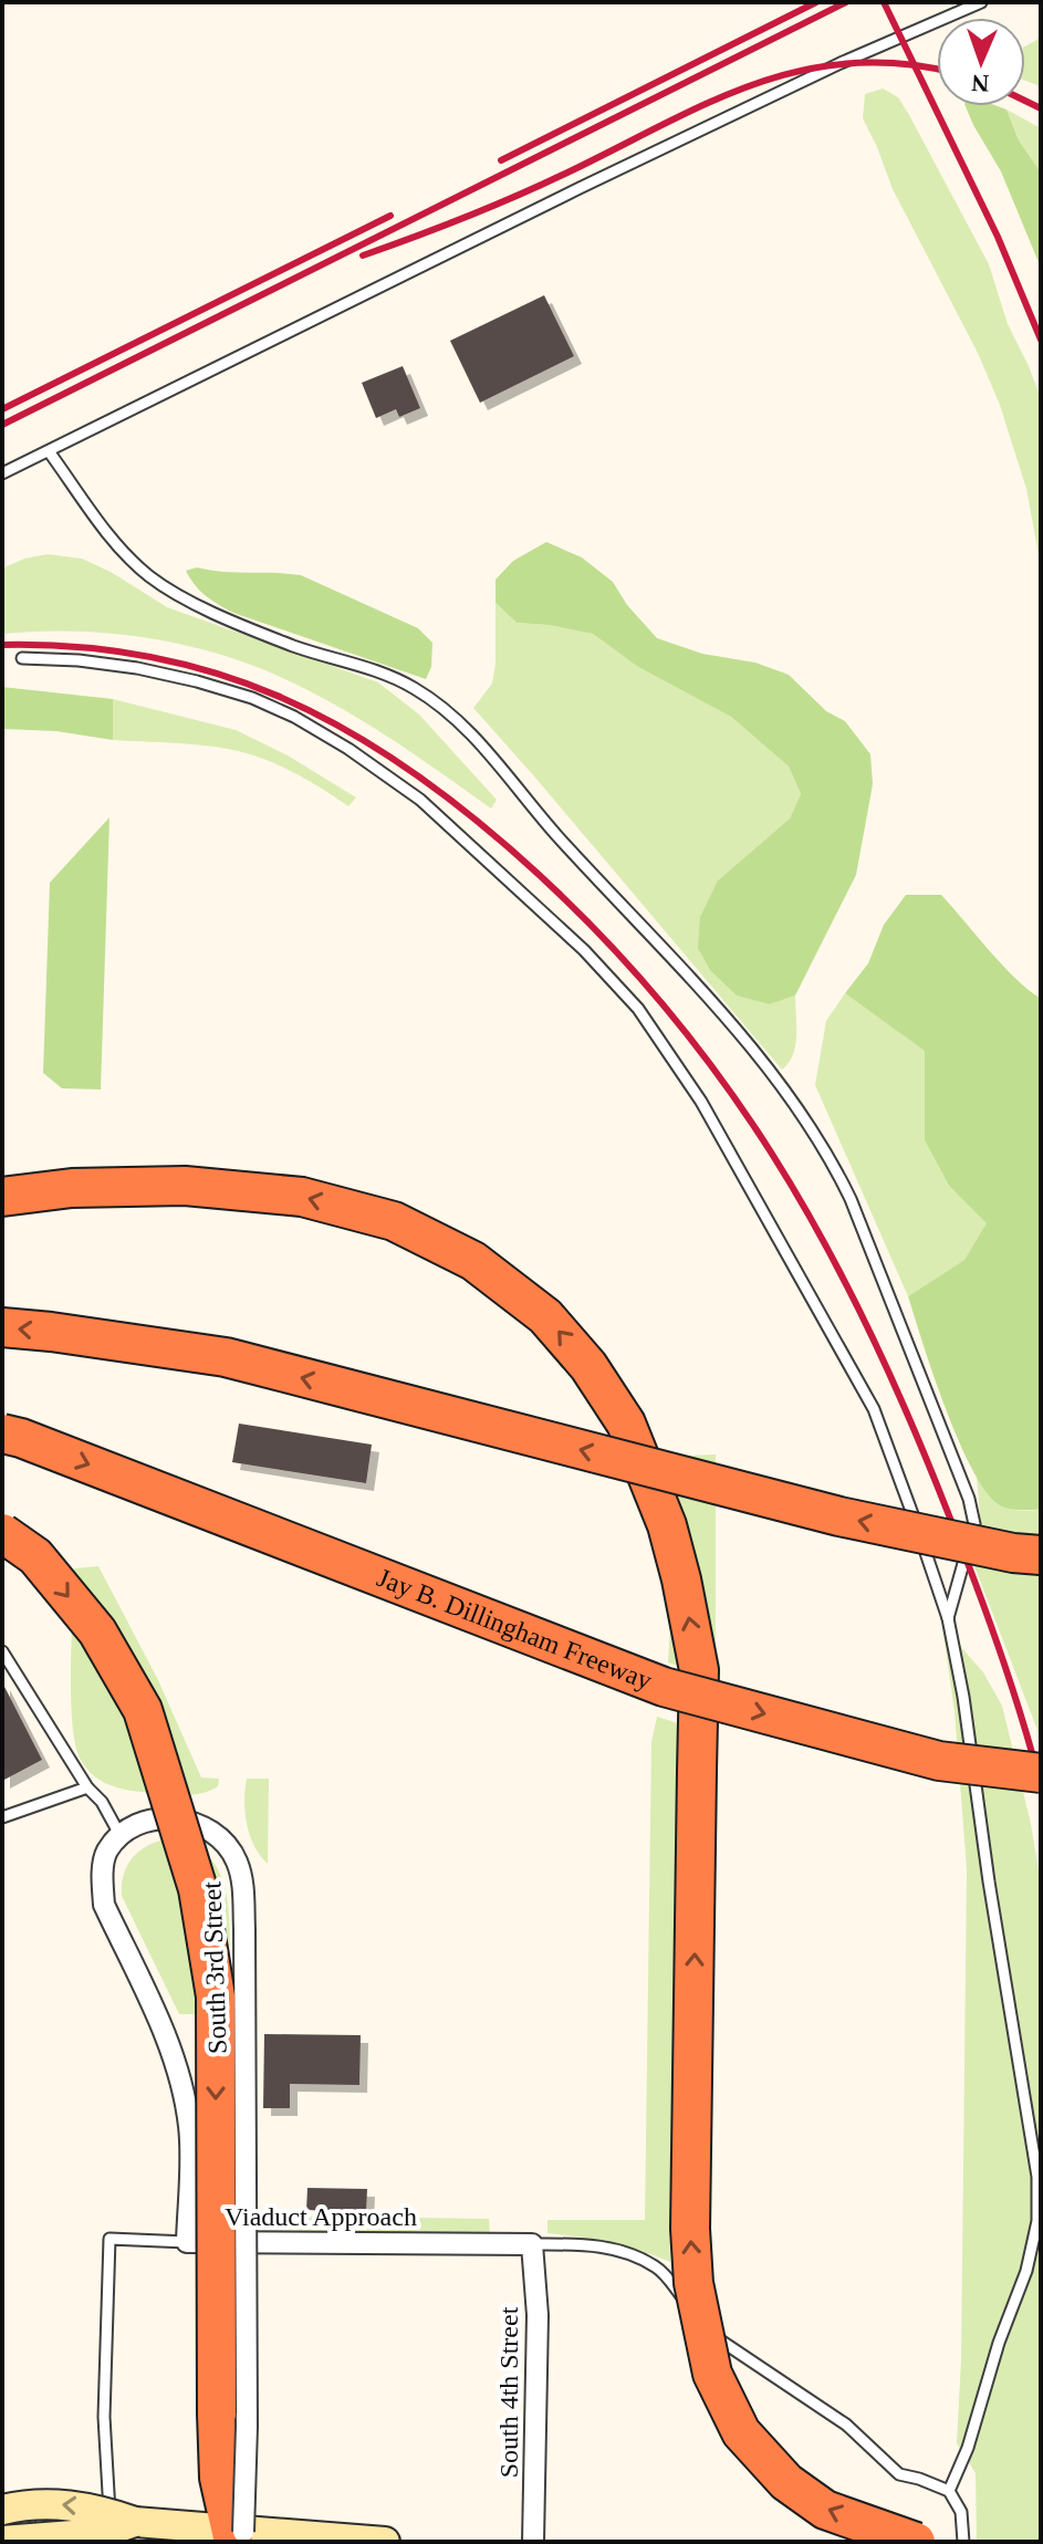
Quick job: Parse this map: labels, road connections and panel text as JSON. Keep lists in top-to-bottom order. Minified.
{"streets":{"highway":["Jay B. Dillingham Freeway"],"street":["South 3rd Street","Viaduct Approach","South 4th Street"]},"crossings":[["South 3rd Street","Viaduct Approach"],["Viaduct Approach","South 4th Street"]],"north":"bottom"}
